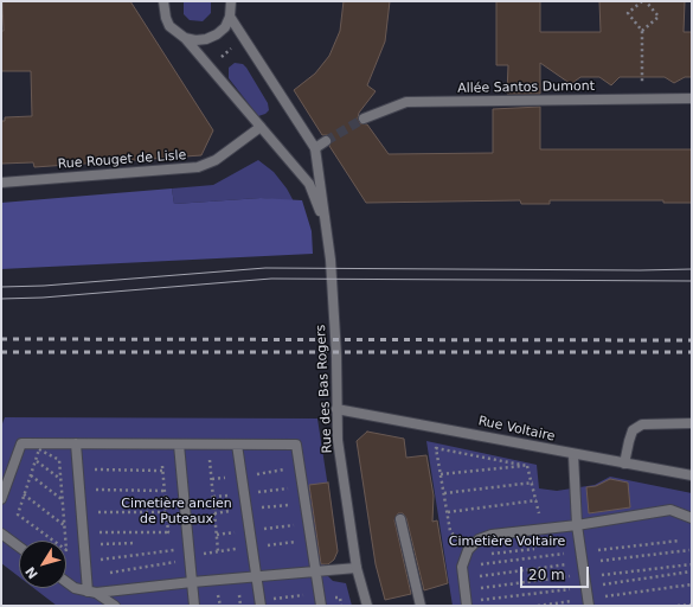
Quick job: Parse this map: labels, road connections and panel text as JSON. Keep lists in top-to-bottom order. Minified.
{"streets":{"street":["Allée Santos Dumont","Rue Rouget de Lisle","Rue des Bas Rogers","Rue Voltaire"]},"crossings":[["Rue Rouget de Lisle","Rue des Bas Rogers"],["Rue des Bas Rogers","Rue Voltaire"]],"parks":["Cimetière ancien de Puteaux","Cimetière Voltaire"],"scale_bar":"20 m","north":"bottom left"}
